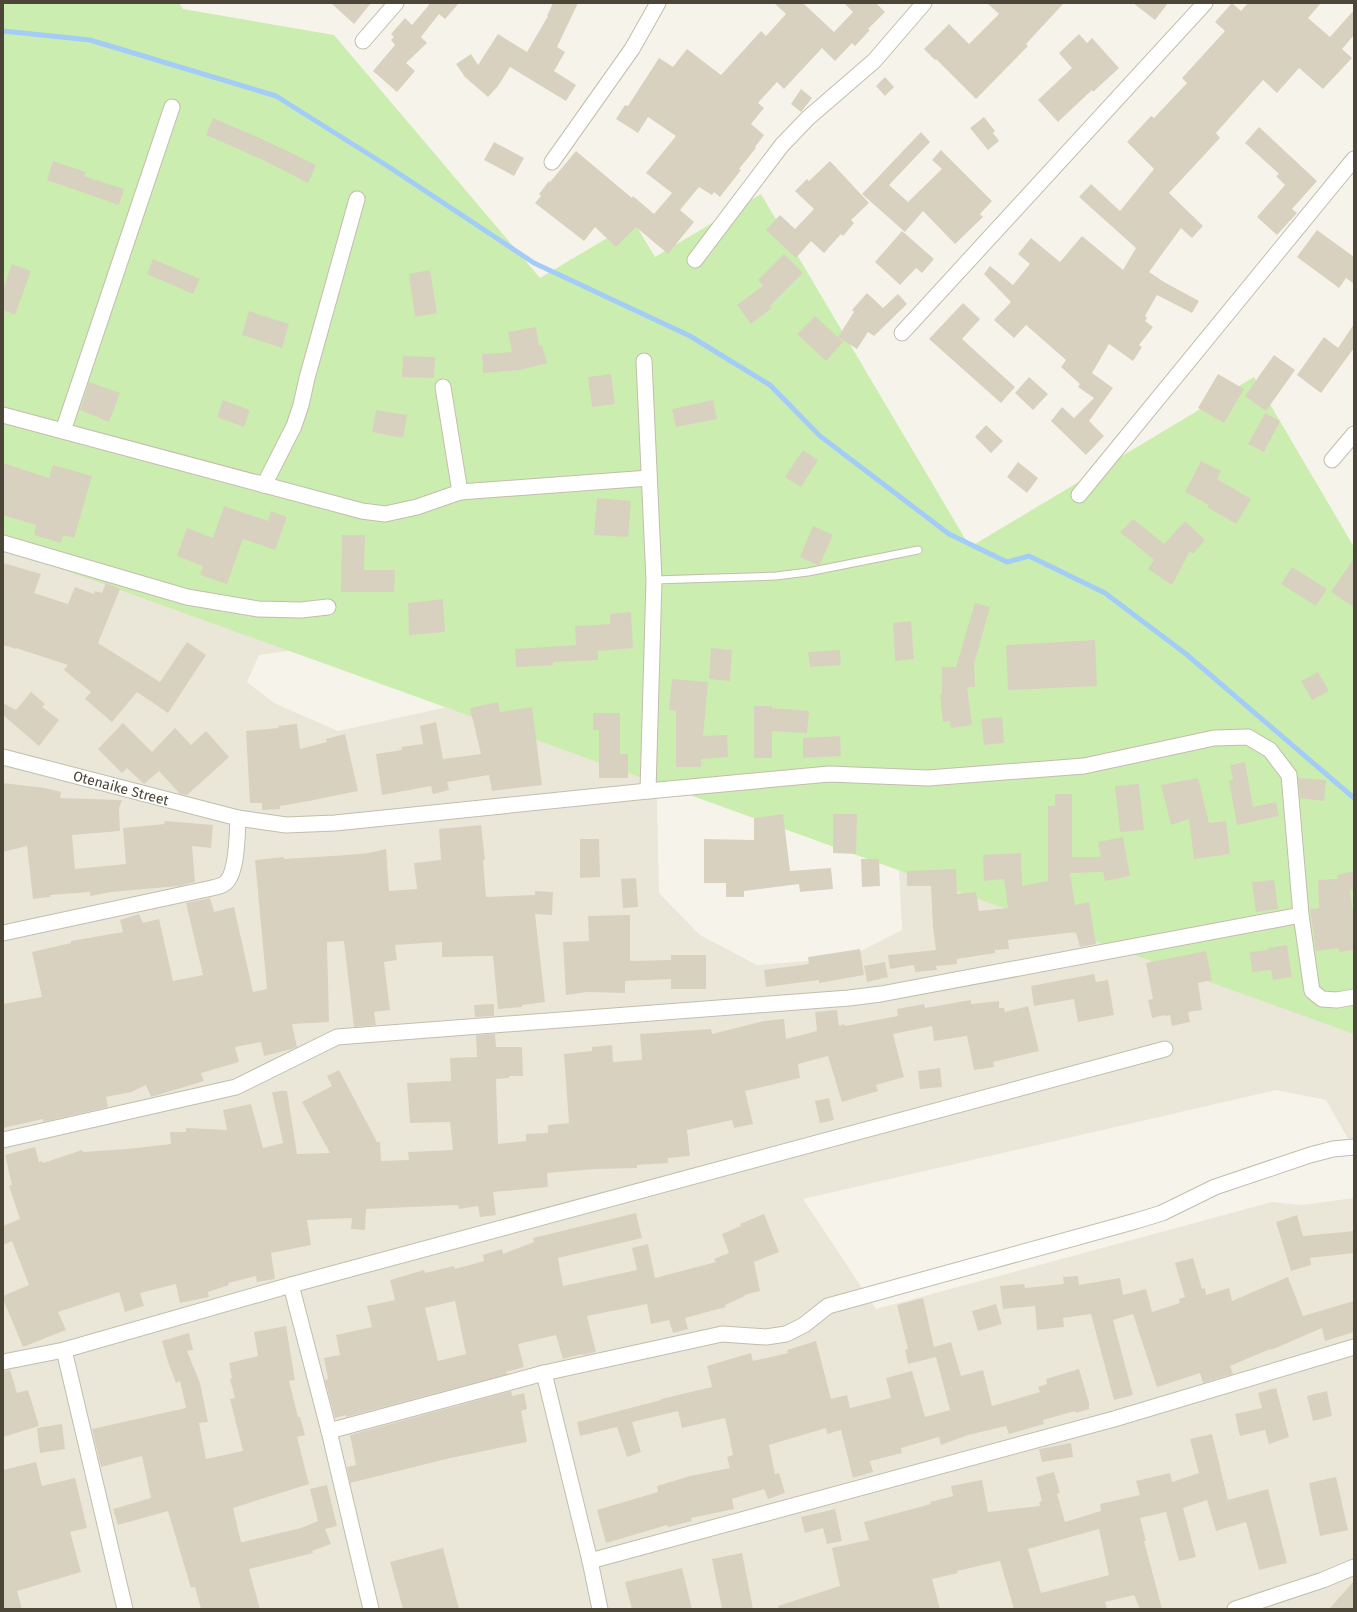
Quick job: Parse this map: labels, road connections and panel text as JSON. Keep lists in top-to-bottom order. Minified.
{"streets":{"street":["Otenaike Street"]}}
